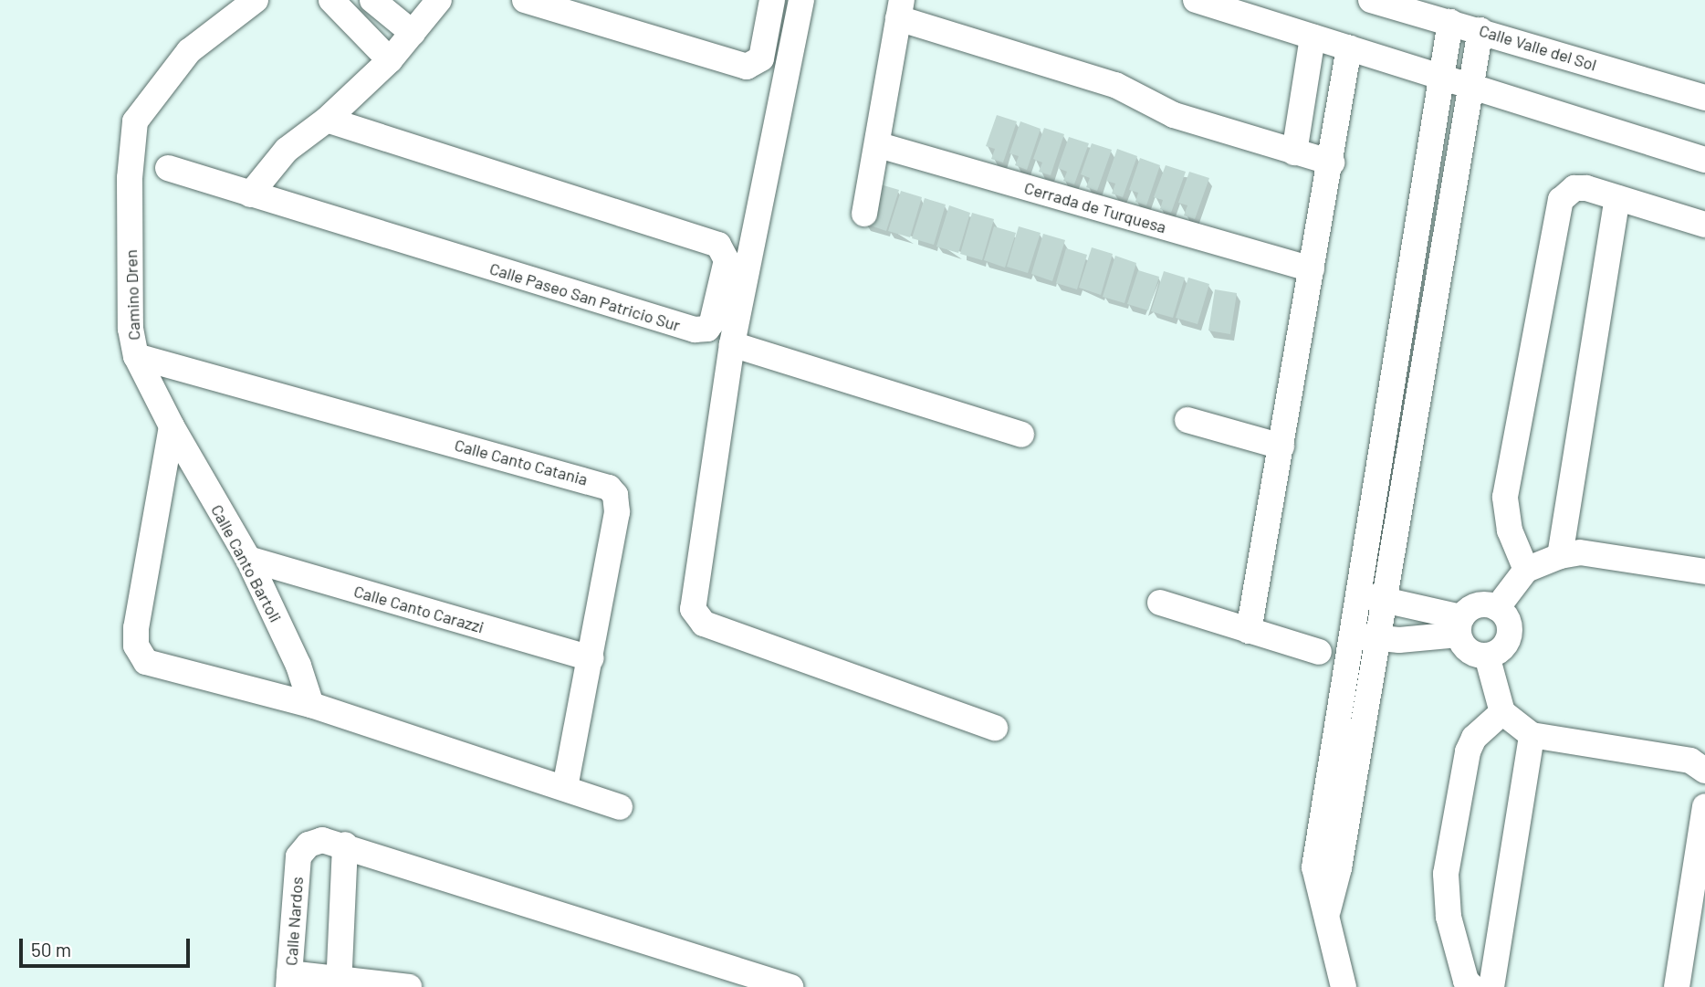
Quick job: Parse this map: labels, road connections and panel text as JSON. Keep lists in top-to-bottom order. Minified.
{"streets":{"street":["Calle Valle del Sol","Cerrada de Turquesa","Camino Dren","Calle Paseo San Patricio Sur","Calle Canto Catania","Calle Canto Bartoli","Calle Canto Carazzi","Calle Nardos"]},"crossings":[["Camino Dren","Calle Canto Catania"],["Camino Dren","Calle Canto Bartoli"],["Calle Canto Catania","Calle Canto Carazzi"],["Calle Canto Bartoli","Calle Canto Carazzi"]],"scale_bar":"50 m"}
